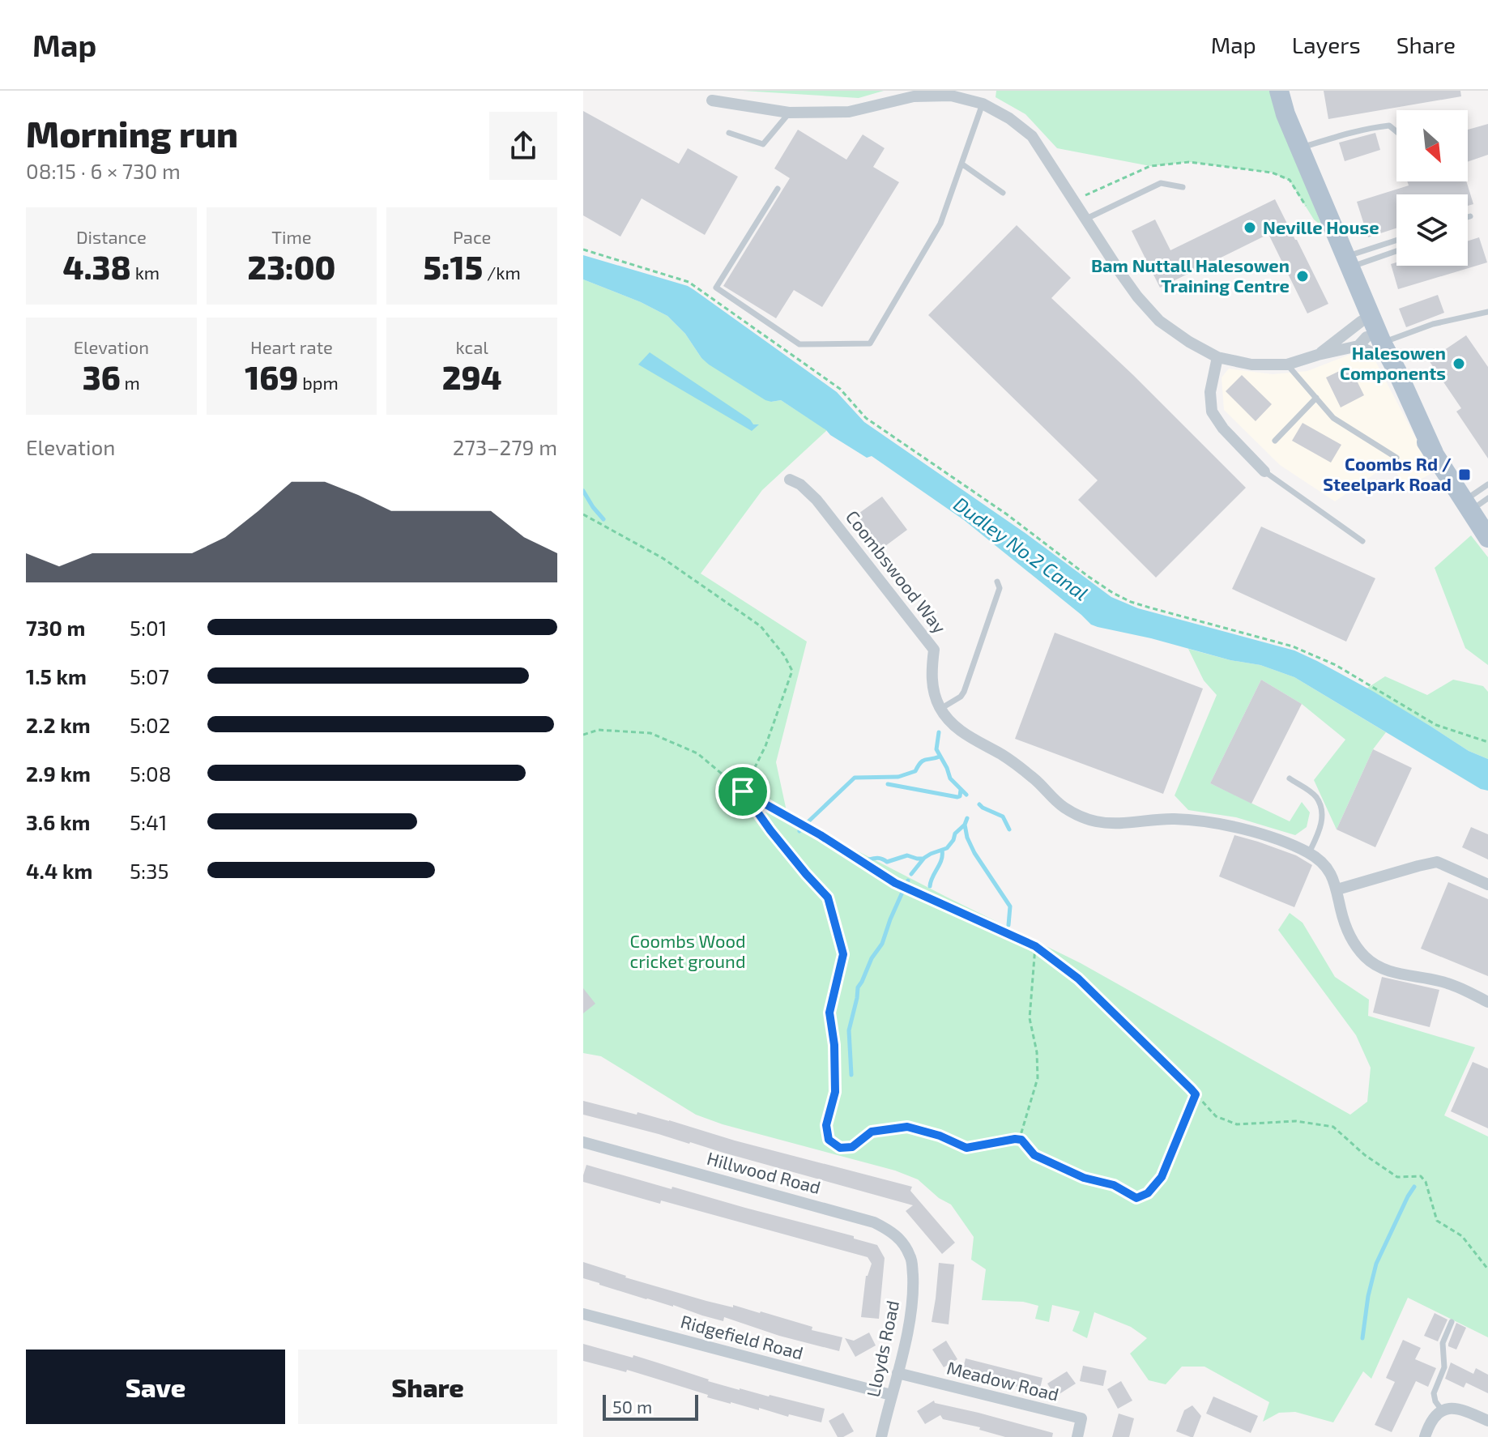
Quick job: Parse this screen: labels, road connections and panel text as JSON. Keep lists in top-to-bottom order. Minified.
{"streets":{"street":["Coombswood Way","Hillwood Road","Ridgefield Road","Lloyds Road","Meadow Road"]},"crossings":[["Hillwood Road","Lloyds Road"],["Ridgefield Road","Lloyds Road"],["Lloyds Road","Meadow Road"]],"water":["Dudley No.2 Canal"],"parks":["Coombs Wood cricket ground"],"places":{"other":["Neville House","Bam Nuttall Halesowen Training Centre","Halesowen Components"],"transit":["Coombs Rd / Steelpark Road"]},"scale_bar":"50 m","north":"bottom right","page":{"header":"Map","nav":["Map","Layers","Share"],"heading":["Morning run","08:15 · 6 × 730 m"],"stats":[["Distance","4.38 km"],["Time","23:00"],["Pace","5:15 /km"],["Elevation","36 m"],["Heart rate","169 bpm"],["kcal","294"]],"chart":["Elevation","273–279 m"],"list":[{"name":"730 m","note":"5:01"},{"name":"1.5 km","note":"5:07"},{"name":"2.2 km","note":"5:02"},{"name":"2.9 km","note":"5:08"},{"name":"3.6 km","note":"5:41"},{"name":"4.4 km","note":"5:35"}],"buttons":["Save","Share"],"scale":"50 m"}}
